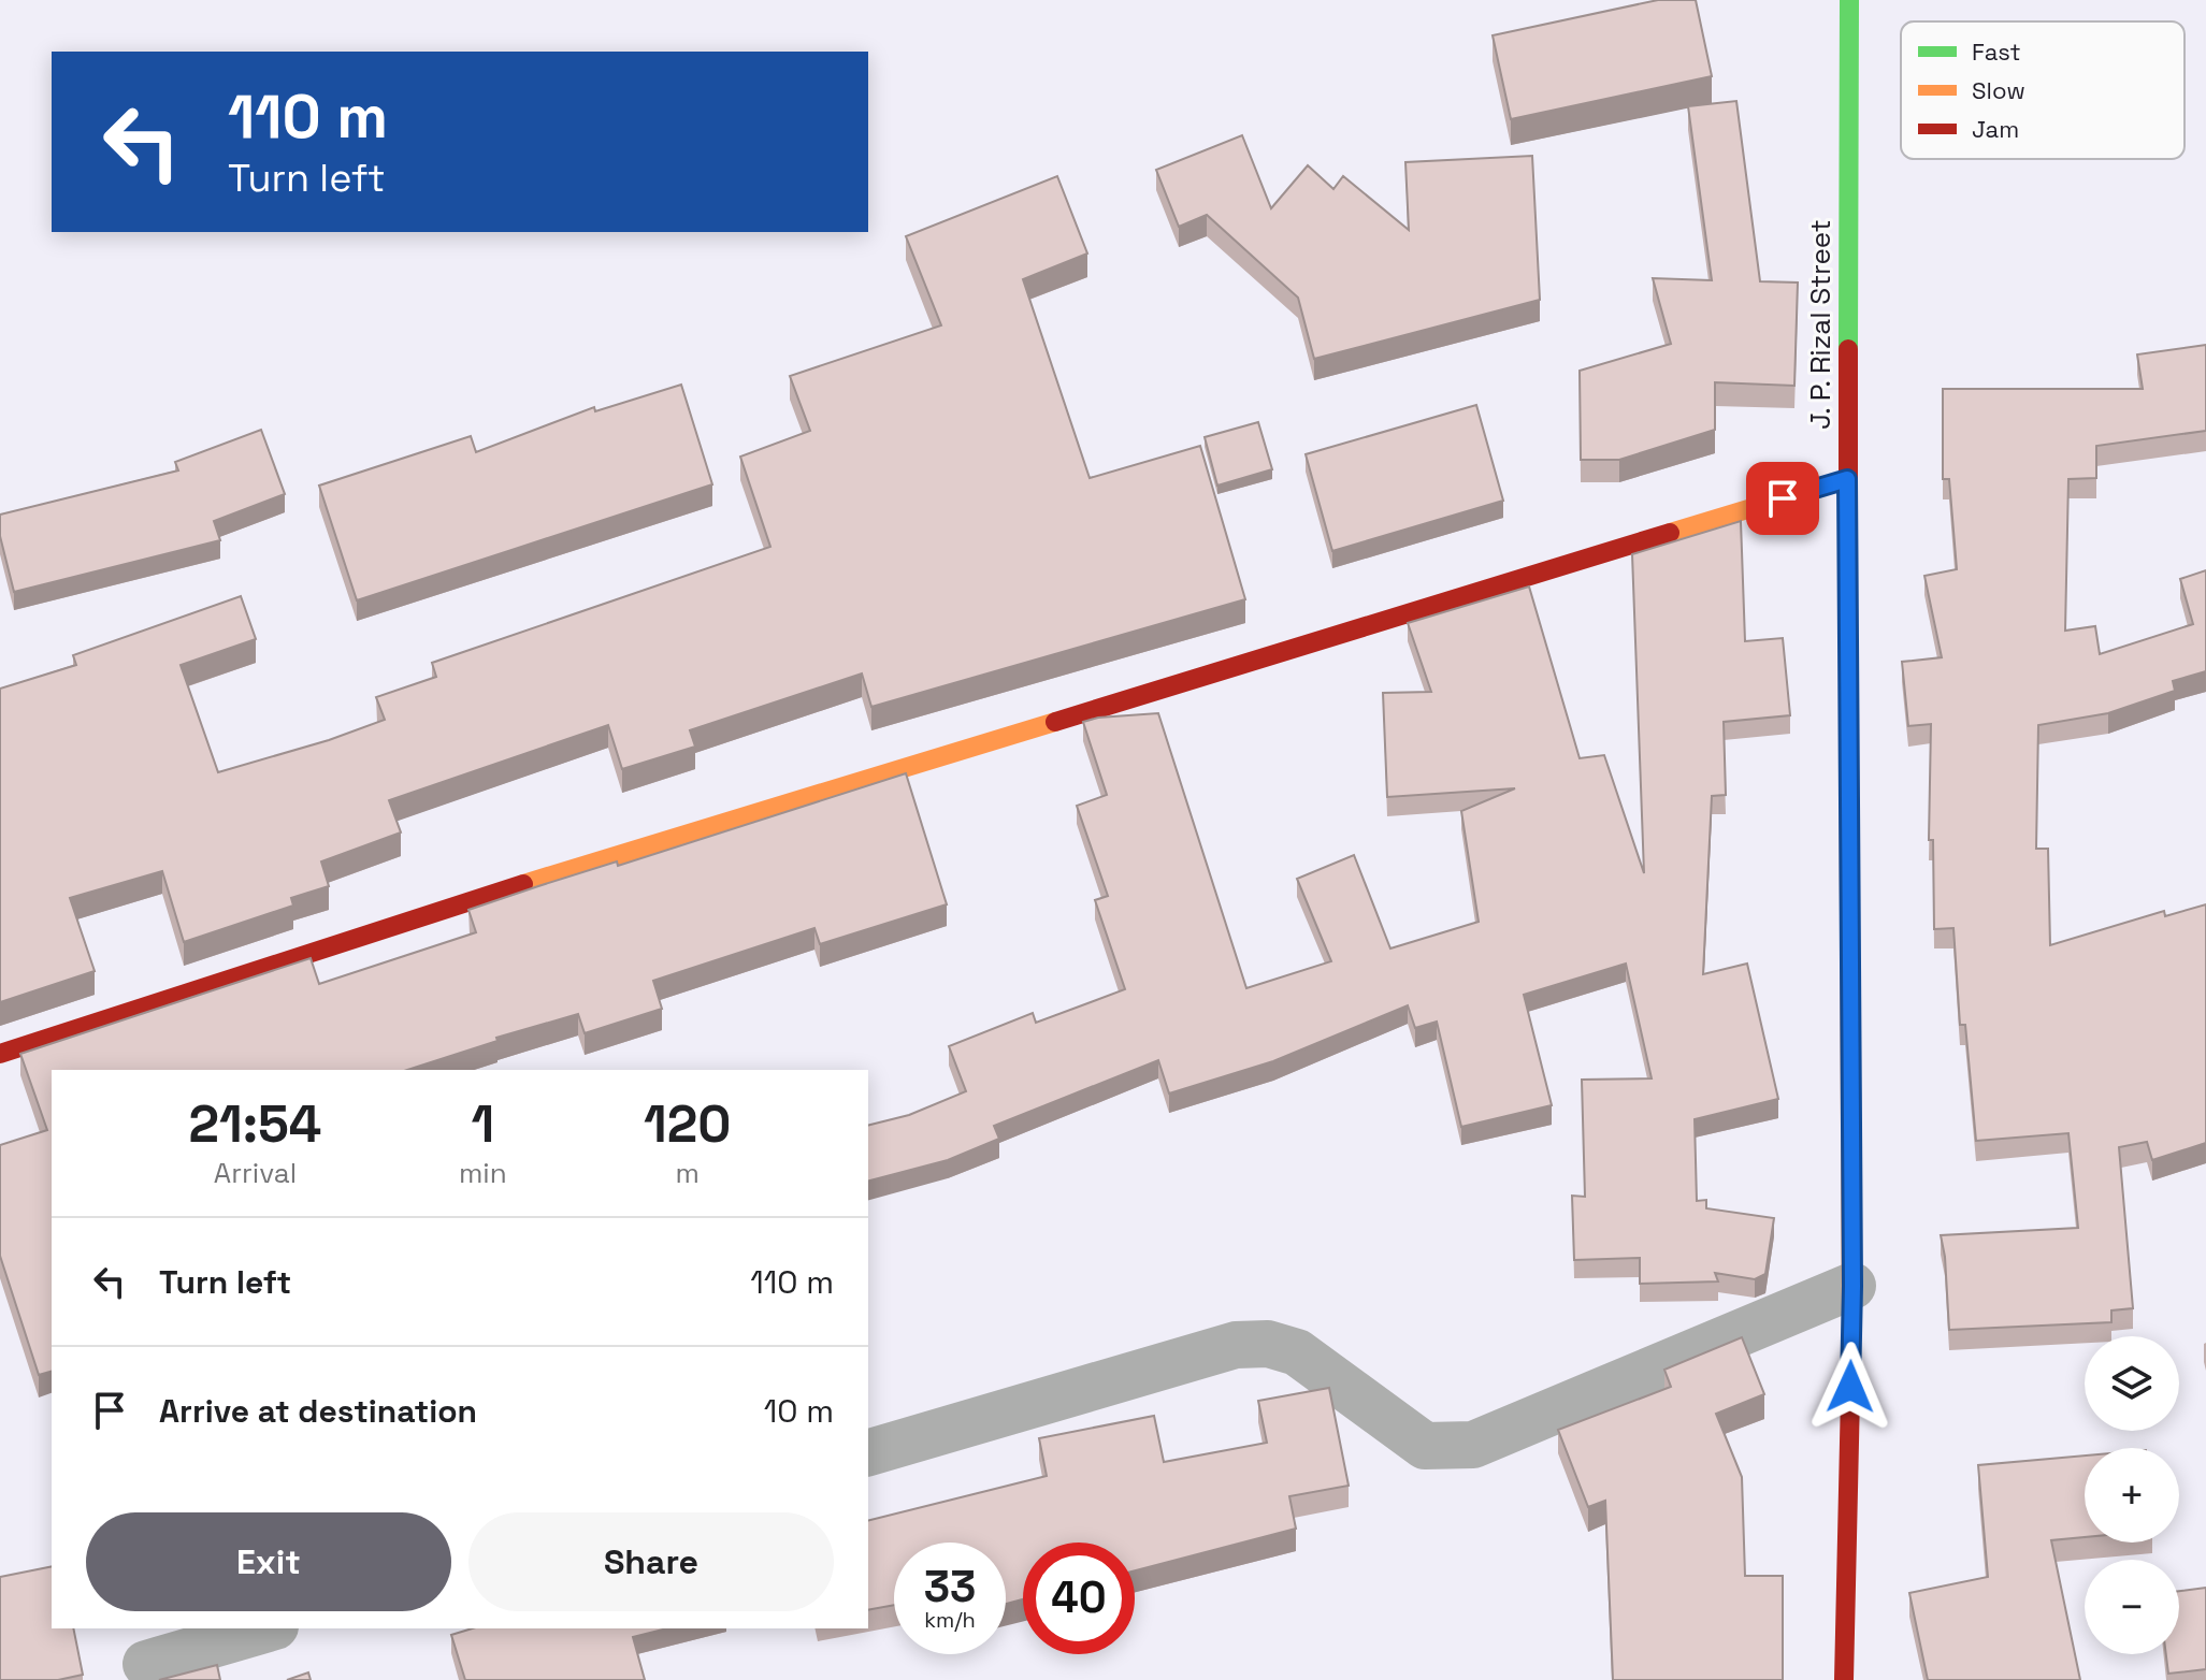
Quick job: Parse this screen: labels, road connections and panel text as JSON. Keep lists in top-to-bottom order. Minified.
{"streets":{"street":["J. P. Rizal Street"]},"legend":["Fast","Slow","Jam"],"page":{"turn":["110 m","Turn left"],"eta":["21:54","Arrival","1","min","120","m"],"list":[{"name":"Turn left","value":"110 m"},{"name":"Arrive at destination","value":"10 m"}],"map_buttons":["+","−"],"buttons":["Exit","Share"],"speed":"33 km/h","limit":"40"}}
